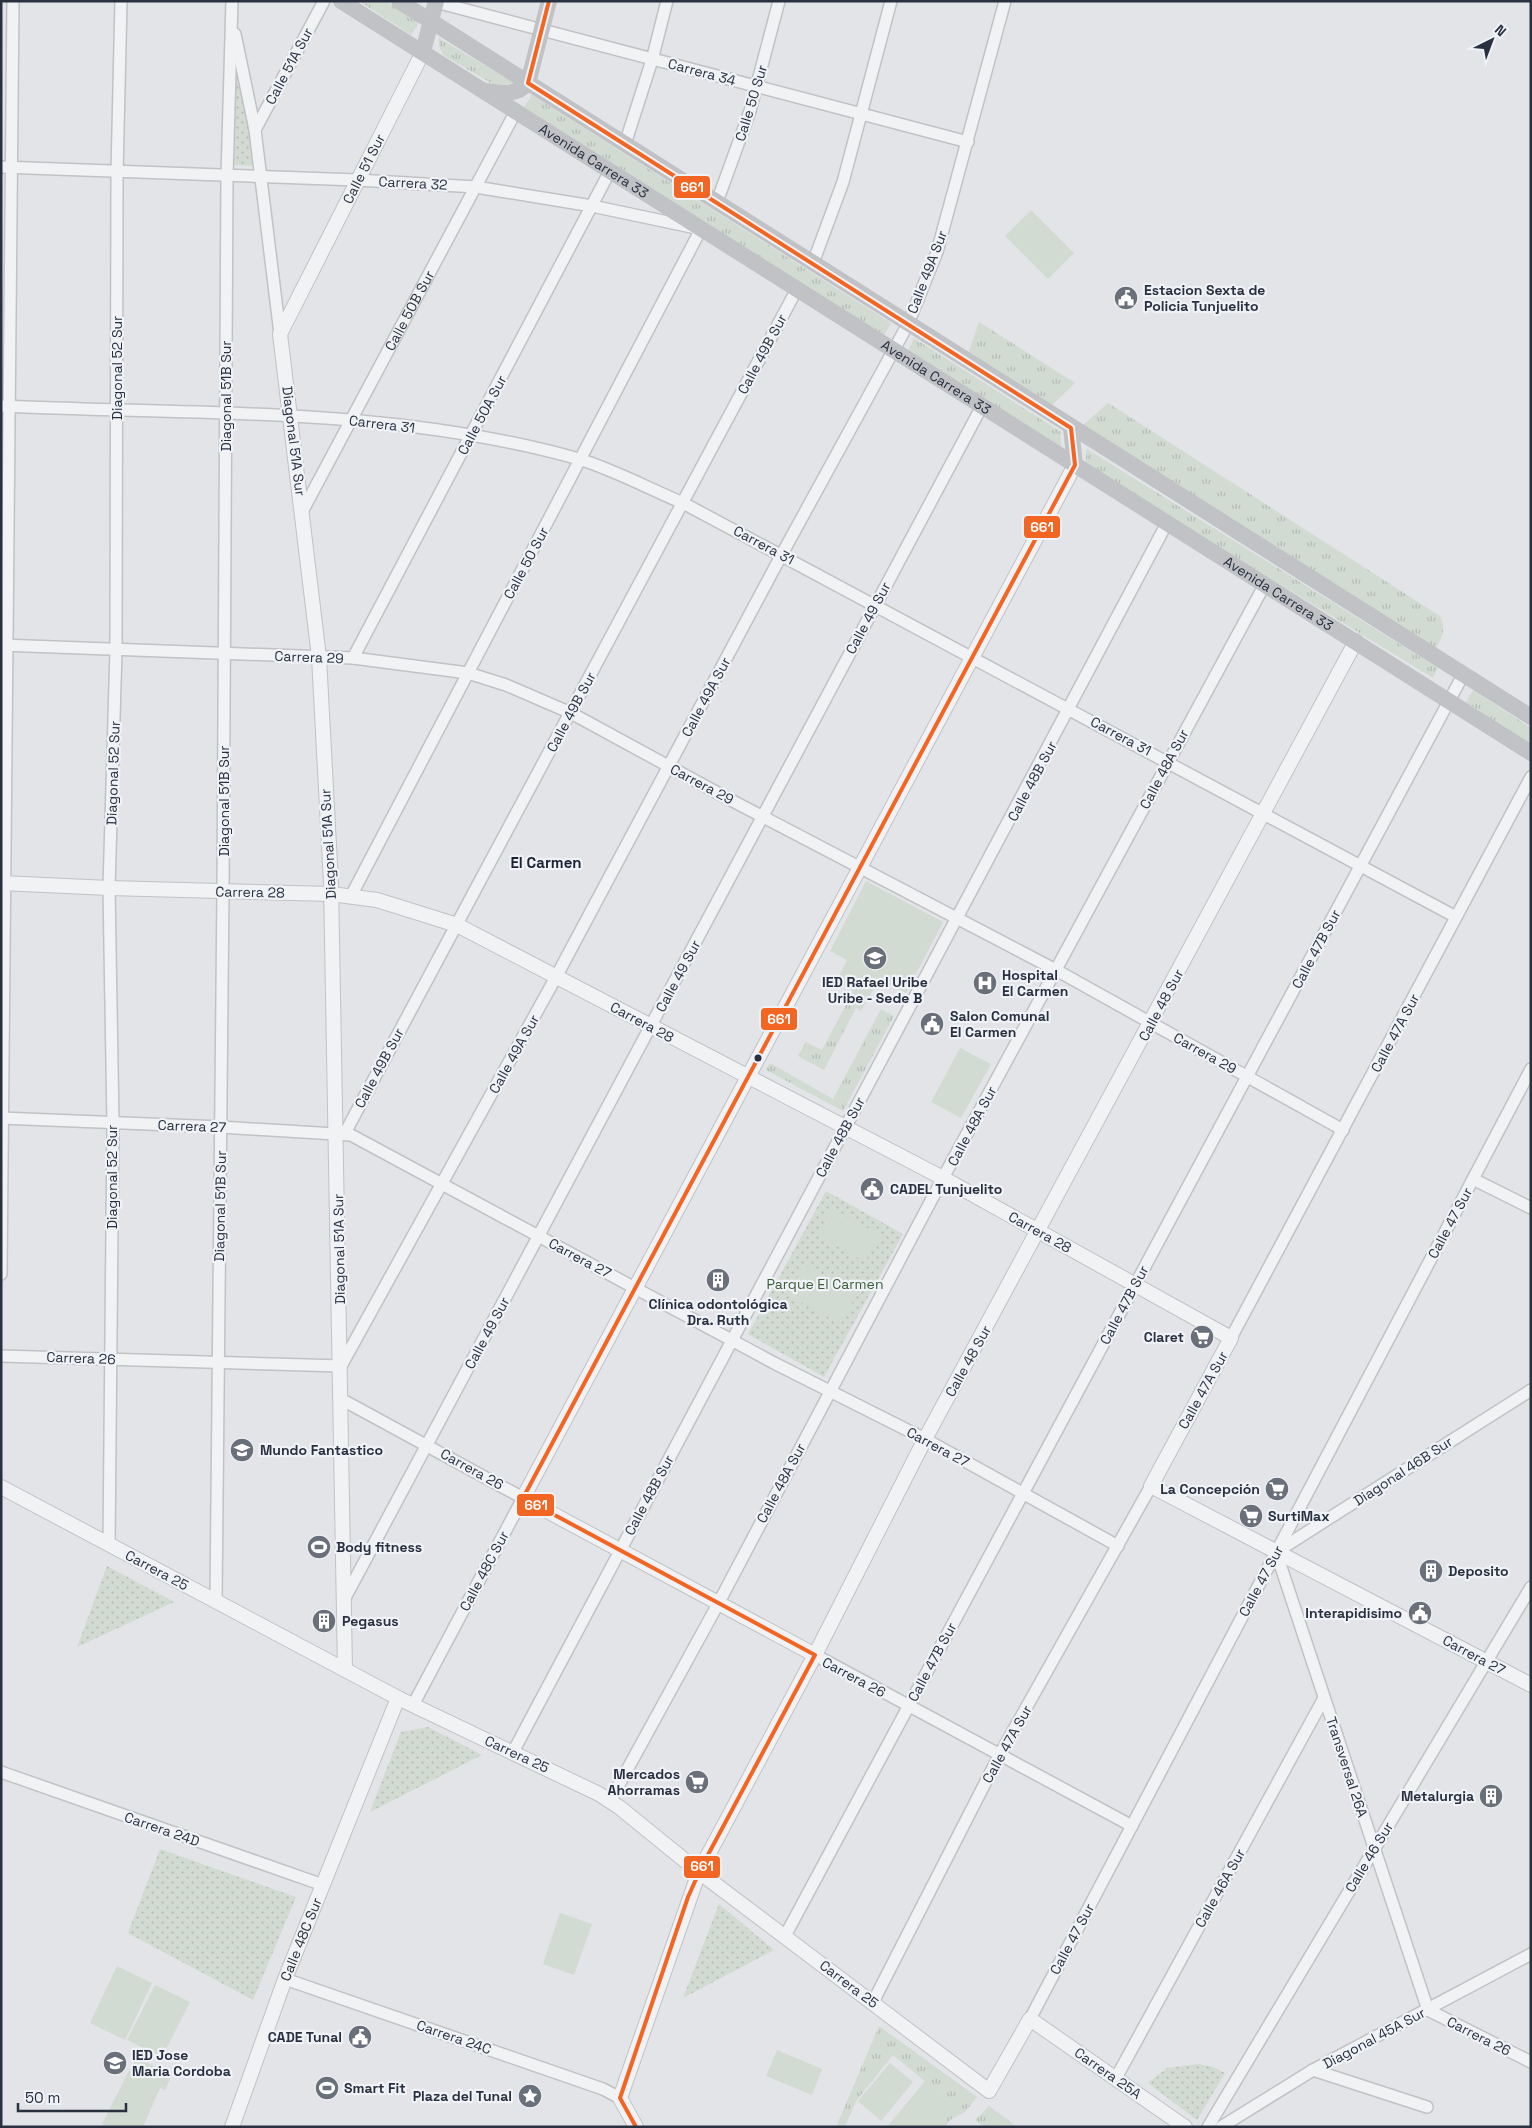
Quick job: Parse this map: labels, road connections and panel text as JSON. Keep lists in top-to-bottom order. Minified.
{"streets":{"main road":["Avenida Carrera 33","Calle 51 Sur"],"street":["Calle 51A Sur","Carrera 34","Calle 50 Sur","Carrera 32","Calle 49A Sur","Calle 50B Sur","Calle 49B Sur","Diagonal 52 Sur","Diagonal 51B Sur","Calle 50A Sur","Carrera 31","Diagonal 51A Sur","Calle 49 Sur","Carrera 29","Calle 48A Sur","Calle 48B Sur","Carrera 28","Calle 47B Sur","Calle 48 Sur","Calle 47A Sur","Carrera 27","Calle 47 Sur","Carrera 26","Diagonal 46B Sur","Carrera 25","Calle 48C Sur","Transversal 26A","Carrera 24D","Calle 46 Sur","Calle 46A Sur","Carrera 24C","Diagonal 45A Sur","Carrera 25A"]},"crossings":[["Calle 51A Sur","Diagonal 51A Sur"],["Carrera 34","Calle 50 Sur"],["Carrera 34","Calle 51 Sur"],["Carrera 34","Calle 49A Sur"],["Calle 50 Sur","Avenida Carrera 33"],["Calle 50 Sur","Carrera 32"],["Calle 50 Sur","Carrera 31"],["Calle 50 Sur","Carrera 29"],["Calle 50 Sur","Carrera 28"],["Avenida Carrera 33","Calle 51 Sur"],["Avenida Carrera 33","Carrera 32"],["Avenida Carrera 33","Calle 49A Sur"],["Avenida Carrera 33","Calle 50B Sur"],["Avenida Carrera 33","Calle 49B Sur"],["Avenida Carrera 33","Calle 50A Sur"],["Avenida Carrera 33","Calle 49 Sur"],["Avenida Carrera 33","Calle 48A Sur"],["Avenida Carrera 33","Calle 48B Sur"],["Avenida Carrera 33","Calle 47B Sur"],["Avenida Carrera 33","Calle 48 Sur"],["Avenida Carrera 33","Calle 48C Sur"],["Calle 51 Sur","Carrera 32"],["Calle 51 Sur","Diagonal 51A Sur"],["Carrera 32","Calle 50B Sur"],["Carrera 32","Diagonal 52 Sur"],["Carrera 32","Diagonal 51B Sur"],["Carrera 32","Calle 50A Sur"],["Carrera 32","Diagonal 51A Sur"],["Calle 49A Sur","Carrera 31"],["Calle 49A Sur","Diagonal 51A Sur"],["Calle 49A Sur","Carrera 29"],["Calle 49A Sur","Carrera 28"],["Calle 49A Sur","Carrera 27"],["Calle 49A Sur","Carrera 26"],["Calle 50B Sur","Carrera 31"],["Calle 50B Sur","Diagonal 51A Sur"],["Calle 49B Sur","Carrera 31"],["Calle 49B Sur","Diagonal 51A Sur"],["Calle 49B Sur","Carrera 29"],["Calle 49B Sur","Carrera 28"],["Calle 49B Sur","Carrera 27"],["Diagonal 52 Sur","Carrera 31"],["Diagonal 52 Sur","Carrera 29"],["Diagonal 52 Sur","Carrera 28"],["Diagonal 52 Sur","Carrera 27"],["Diagonal 52 Sur","Carrera 26"],["Diagonal 52 Sur","Carrera 25"],["Diagonal 51B Sur","Carrera 31"],["Diagonal 51B Sur","Diagonal 51A Sur"],["Diagonal 51B Sur","Carrera 29"],["Diagonal 51B Sur","Carrera 28"],["Diagonal 51B Sur","Carrera 27"],["Diagonal 51B Sur","Carrera 26"],["Diagonal 51B Sur","Carrera 25"],["Calle 50A Sur","Carrera 31"],["Calle 50A Sur","Carrera 29"],["Carrera 31","Diagonal 51A Sur"],["Carrera 31","Calle 49 Sur"],["Carrera 31","Calle 48A Sur"],["Carrera 31","Calle 48B Sur"],["Carrera 31","Calle 47B Sur"],["Carrera 31","Calle 48 Sur"],["Carrera 31","Calle 47A Sur"],["Carrera 31","Calle 48C Sur"],["Diagonal 51A Sur","Calle 49 Sur"],["Diagonal 51A Sur","Carrera 29"],["Diagonal 51A Sur","Carrera 28"],["Diagonal 51A Sur","Carrera 27"],["Diagonal 51A Sur","Carrera 26"],["Diagonal 51A Sur","Carrera 25"],["Calle 49 Sur","Carrera 29"],["Calle 49 Sur","Carrera 28"],["Calle 49 Sur","Carrera 27"],["Calle 49 Sur","Carrera 26"],["Carrera 29","Calle 48A Sur"],["Carrera 29","Calle 48B Sur"],["Carrera 29","Calle 47B Sur"],["Carrera 29","Calle 48 Sur"],["Carrera 29","Calle 47A Sur"],["Carrera 29","Calle 48C Sur"],["Calle 48A Sur","Carrera 28"],["Calle 48A Sur","Carrera 27"],["Calle 48A Sur","Carrera 26"],["Calle 48A Sur","Carrera 25"],["Calle 48B Sur","Carrera 28"],["Calle 48B Sur","Carrera 27"],["Calle 48B Sur","Carrera 26"],["Calle 48B Sur","Carrera 25"],["Carrera 28","Calle 47B Sur"],["Carrera 28","Calle 48 Sur"],["Carrera 28","Calle 47A Sur"],["Carrera 28","Calle 48C Sur"],["Calle 47B Sur","Carrera 27"],["Calle 47B Sur","Carrera 26"],["Calle 47B Sur","Carrera 25"],["Calle 48 Sur","Carrera 27"],["Calle 48 Sur","Carrera 26"],["Calle 48 Sur","Carrera 25"],["Calle 48 Sur","Carrera 24C"],["Calle 47A Sur","Carrera 27"],["Calle 47A Sur","Carrera 26"],["Calle 47A Sur","Carrera 25"],["Carrera 27","Calle 47 Sur"],["Carrera 27","Diagonal 46B Sur"],["Carrera 27","Calle 48C Sur"],["Carrera 27","Transversal 26A"],["Carrera 27","Calle 46 Sur"],["Calle 47 Sur","Carrera 26"],["Calle 47 Sur","Diagonal 46B Sur"],["Calle 47 Sur","Carrera 25"],["Calle 47 Sur","Transversal 26A"],["Calle 47 Sur","Carrera 25A"],["Carrera 26","Calle 48C Sur"],["Carrera 26","Transversal 26A"],["Carrera 26","Diagonal 45A Sur"],["Diagonal 46B Sur","Transversal 26A"],["Carrera 25","Calle 48C Sur"],["Calle 48C Sur","Carrera 24D"],["Calle 48C Sur","Carrera 24C"],["Transversal 26A","Calle 46 Sur"],["Transversal 26A","Calle 46A Sur"],["Transversal 26A","Diagonal 45A Sur"],["Calle 46A Sur","Carrera 25A"]],"districts":["El Carmen"],"parks":["Parque El Carmen"],"places":{"public building":["Estacion Sexta de Policia Tunjuelito","Salon Comunal El Carmen","CADEL Tunjuelito","Interapidisimo","CADE Tunal"],"school or university":["IED Rafael Uribe Uribe - Sede B","Mundo Fantastico","IED Jose Maria Cordoba"],"hospital":["Hospital El Carmen"],"building":["Clínica odontológica Dra. Ruth","Deposito","Pegasus","Metalurgia"],"supermarket":["Claret","La Concepción","SurtiMax","Mercados Ahorramas"],"sports":["Body fitness","Smart Fit"],"place":["Plaza del Tunal"]},"lines":["transit line 661"],"scale_bar":"50 m","north":"top right"}
